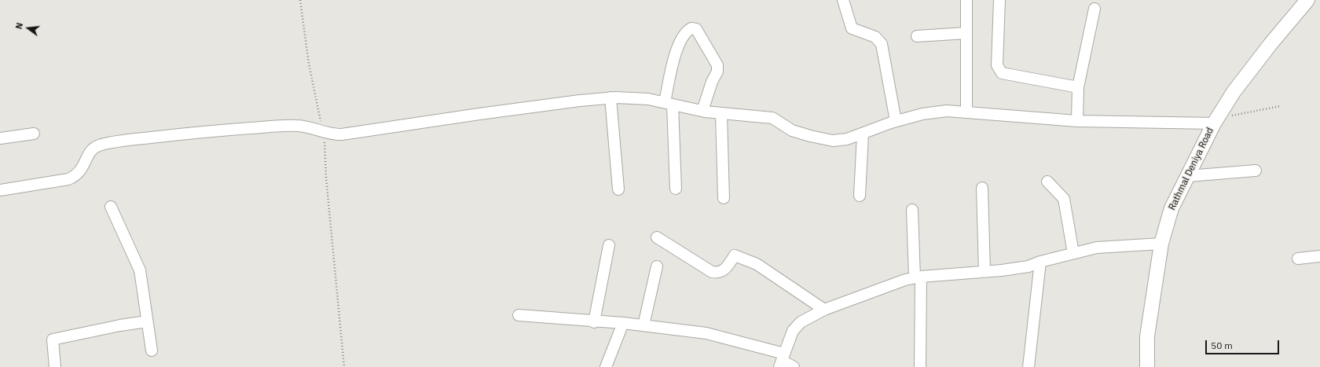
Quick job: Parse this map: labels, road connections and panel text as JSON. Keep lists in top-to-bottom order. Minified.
{"streets":{"street":["Rathmal Deniya Road"]},"scale_bar":"50 m","north":"left"}
